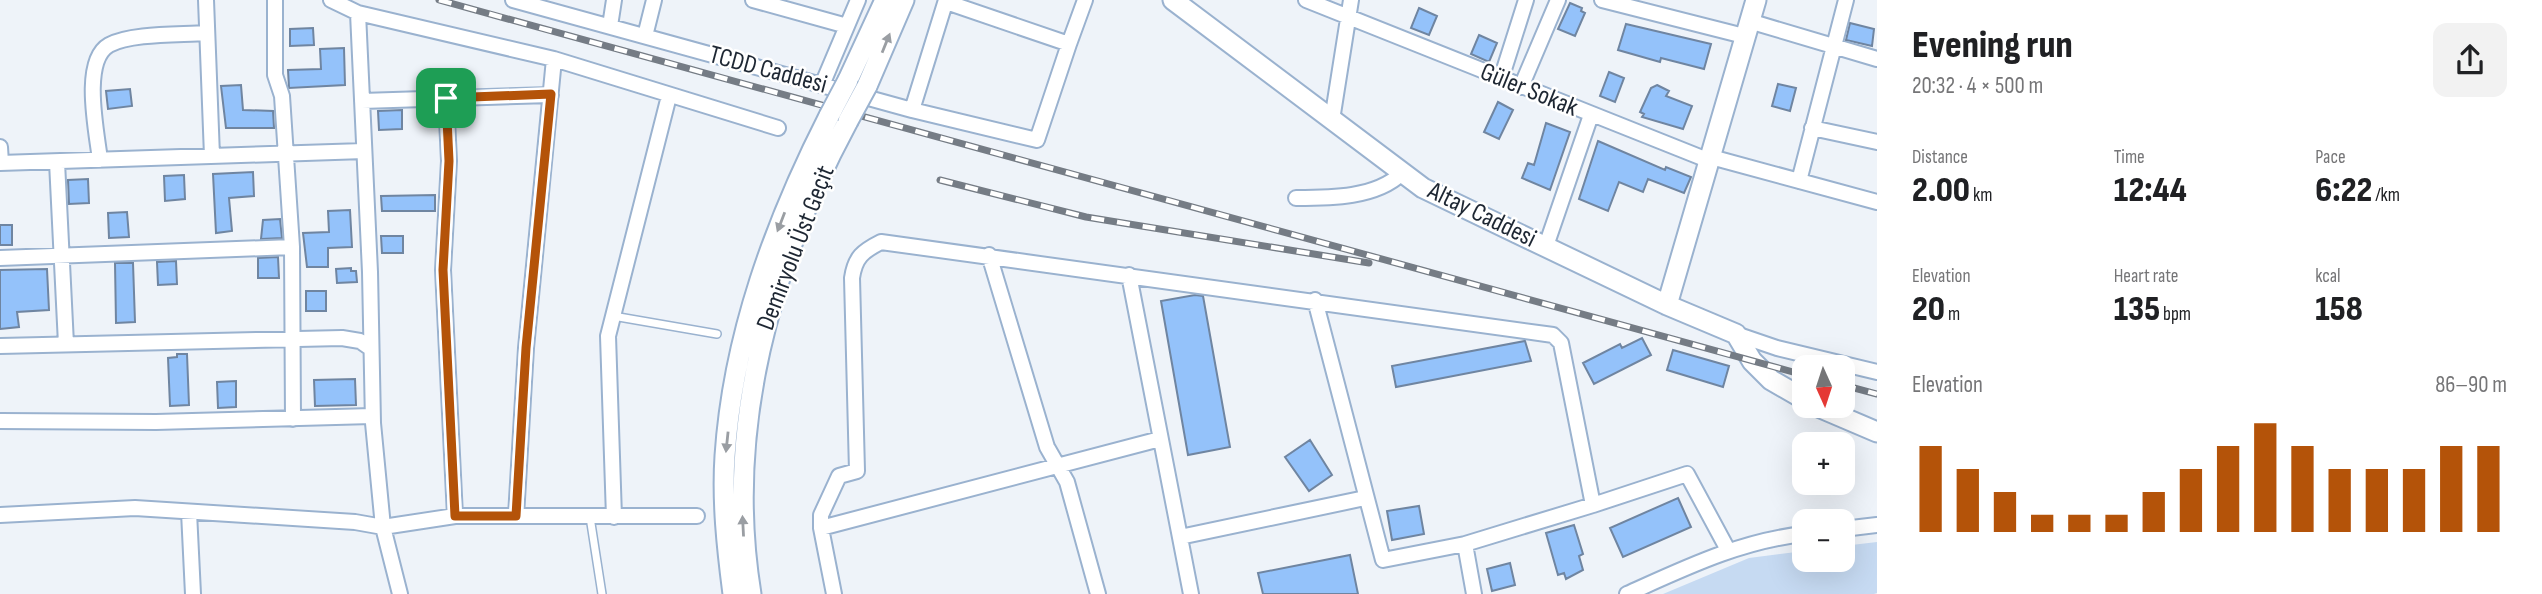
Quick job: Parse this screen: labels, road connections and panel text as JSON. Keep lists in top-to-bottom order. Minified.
{"streets":{"main road":["Altay Caddesi","Demiryolu Üst Geçit"],"street":["TCDD Caddesi","Güler Sokak"]},"north":"bottom","page":{"heading":["Evening run","20:32 · 4 × 500 m"],"stats":[["Distance","2.00 km"],["Time","12:44"],["Pace","6:22 /km"],["Elevation","20 m"],["Heart rate","135 bpm"],["kcal","158"]],"map_buttons":["+","−"],"chart":["Elevation","86–90 m"]}}
